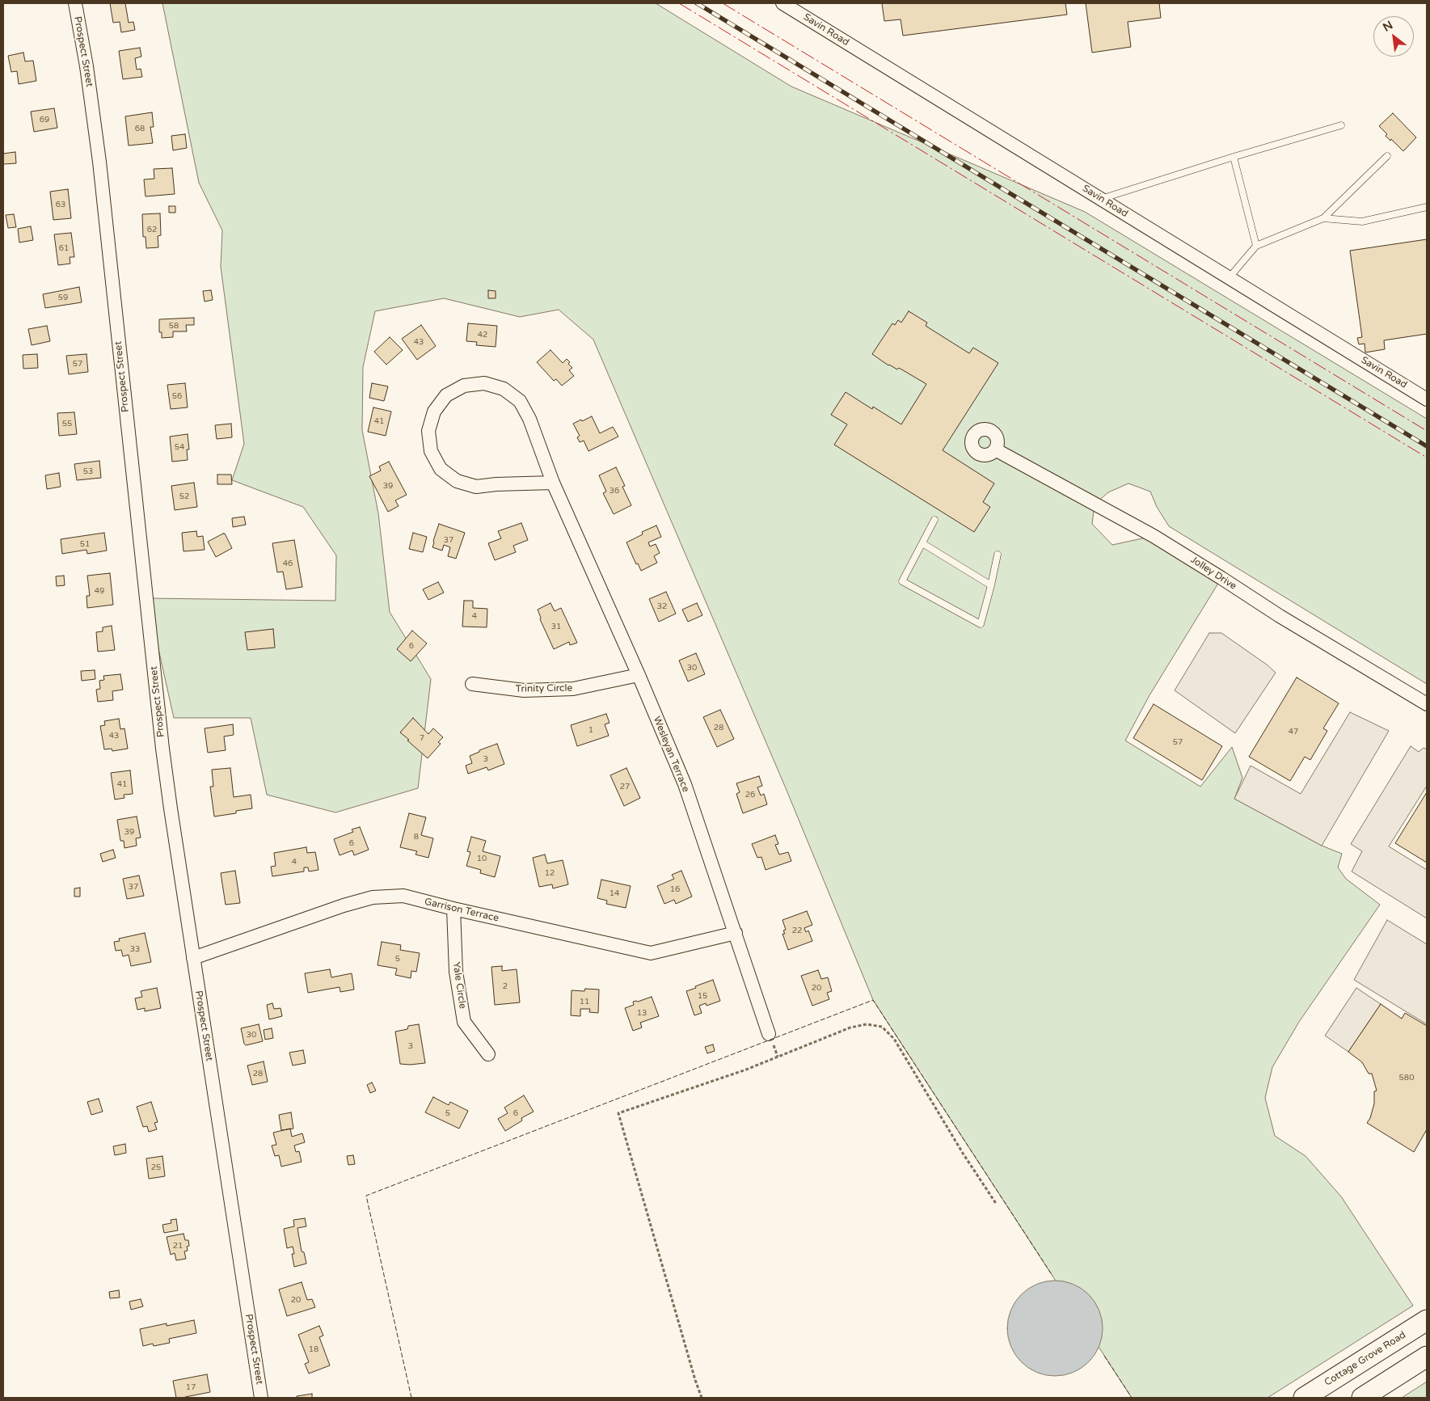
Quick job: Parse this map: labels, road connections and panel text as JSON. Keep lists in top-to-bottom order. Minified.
{"streets":{"main road":["Cottage Grove Road"],"street":["Savin Road","Prospect Street","Jolley Drive","Trinity Circle","Wesleyan Terrace","Garrison Terrace","Yale Circle"]},"crossings":[["Prospect Street","Garrison Terrace"],["Trinity Circle","Wesleyan Terrace"],["Wesleyan Terrace","Garrison Terrace"],["Garrison Terrace","Yale Circle"]],"house_numbers":["69","68","63","62","61","59","58","42","43","57","56","41","55","54","53","39","36","52","37","51","46","49","32","4","31","6","30","28","1","47","43","7","57","3","41","27","26","39","8","6","10","4","12","37","16","14","22","33","5","2","20","15","11","13","30","3","28","580","5","6","25","21","20","18","17"],"north":"top left"}
